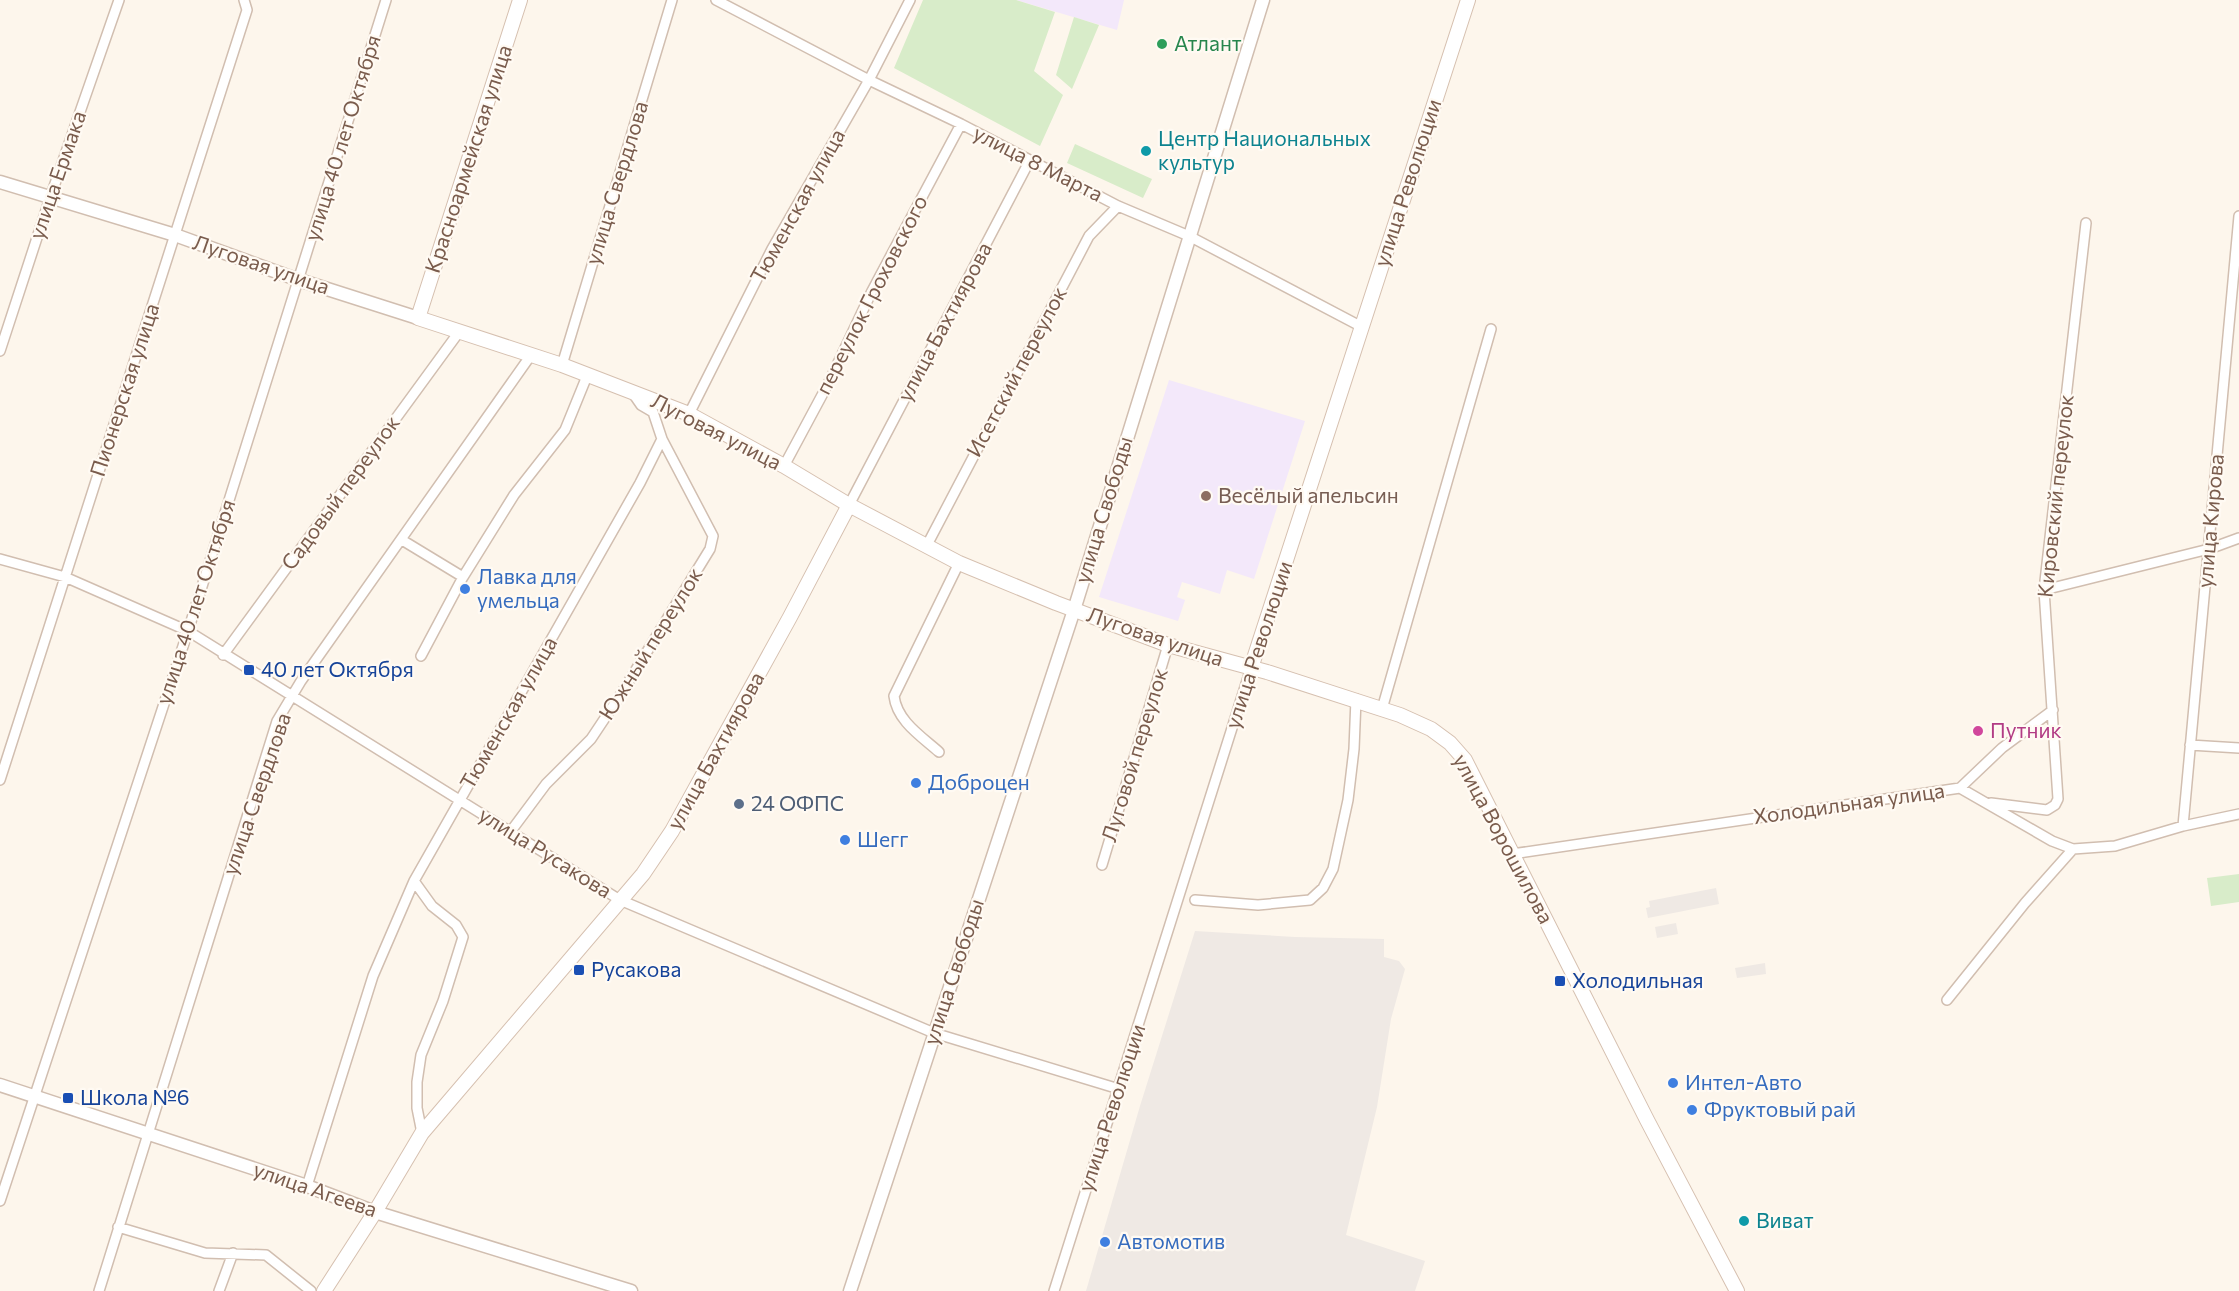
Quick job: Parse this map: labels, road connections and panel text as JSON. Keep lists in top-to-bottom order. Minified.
{"streets":{"main road":["Красноармейская улица","улица Революции","Луговая улица","улица Бахтиярова","улица Ворошилова"],"street":["улица 40 лет Октября","улица 8 Марта","улица Ермака","улица Свердлова","Тюменская улица","переулок Гроховского","Исетский переулок","Пионерская улица","Садовый переулок","Кировский переулок","улица Свободы","улица Кирова","Южный переулок","Луговой переулок","Холодильная улица","улица Русакова","улица Агеева"]},"crossings":[["улица 40 лет Октября","Луговая улица"],["улица 40 лет Октября","улица Русакова"],["улица 40 лет Октября","улица Агеева"],["Красноармейская улица","Луговая улица"],["улица 8 Марта","улица Революции"],["улица 8 Марта","Тюменская улица"],["улица 8 Марта","переулок Гроховского"],["улица 8 Марта","улица Бахтиярова"],["улица 8 Марта","Исетский переулок"],["улица 8 Марта","улица Свободы"],["улица Ермака","Луговая улица"],["улица Свердлова","Луговая улица"],["улица Свердлова","улица Русакова"],["улица Свердлова","улица Агеева"],["улица Революции","Луговая улица"],["улица Революции","улица Русакова"],["Тюменская улица","Луговая улица"],["Тюменская улица","Южный переулок"],["Тюменская улица","улица Русакова"],["Тюменская улица","улица Агеева"],["Луговая улица","переулок Гроховского"],["Луговая улица","улица Бахтиярова"],["Луговая улица","Исетский переулок"],["Луговая улица","Пионерская улица"],["Луговая улица","Садовый переулок"],["Луговая улица","улица Свободы"],["Луговая улица","Луговой переулок"],["Луговая улица","улица Ворошилова"],["улица Бахтиярова","улица Русакова"],["улица Бахтиярова","улица Агеева"],["Пионерская улица","улица Русакова"],["Садовый переулок","улица Русакова"],["Кировский переулок","Холодильная улица"],["улица Свободы","улица Русакова"],["улица Кирова","Холодильная улица"],["Южный переулок","улица Русакова"],["Холодильная улица","улица Ворошилова"]],"places":{"other":["Атлант","Центр Национальных культур","Весёлый апельсин","Лавка для умельца","Путник","Доброцен","24 ОФПС","Шегг","Интел-Авто","Фруктовый рай","Виват","Автомотив"],"transit":["40 лет Октября","Русакова","Холодильная","Школа №6"]}}
